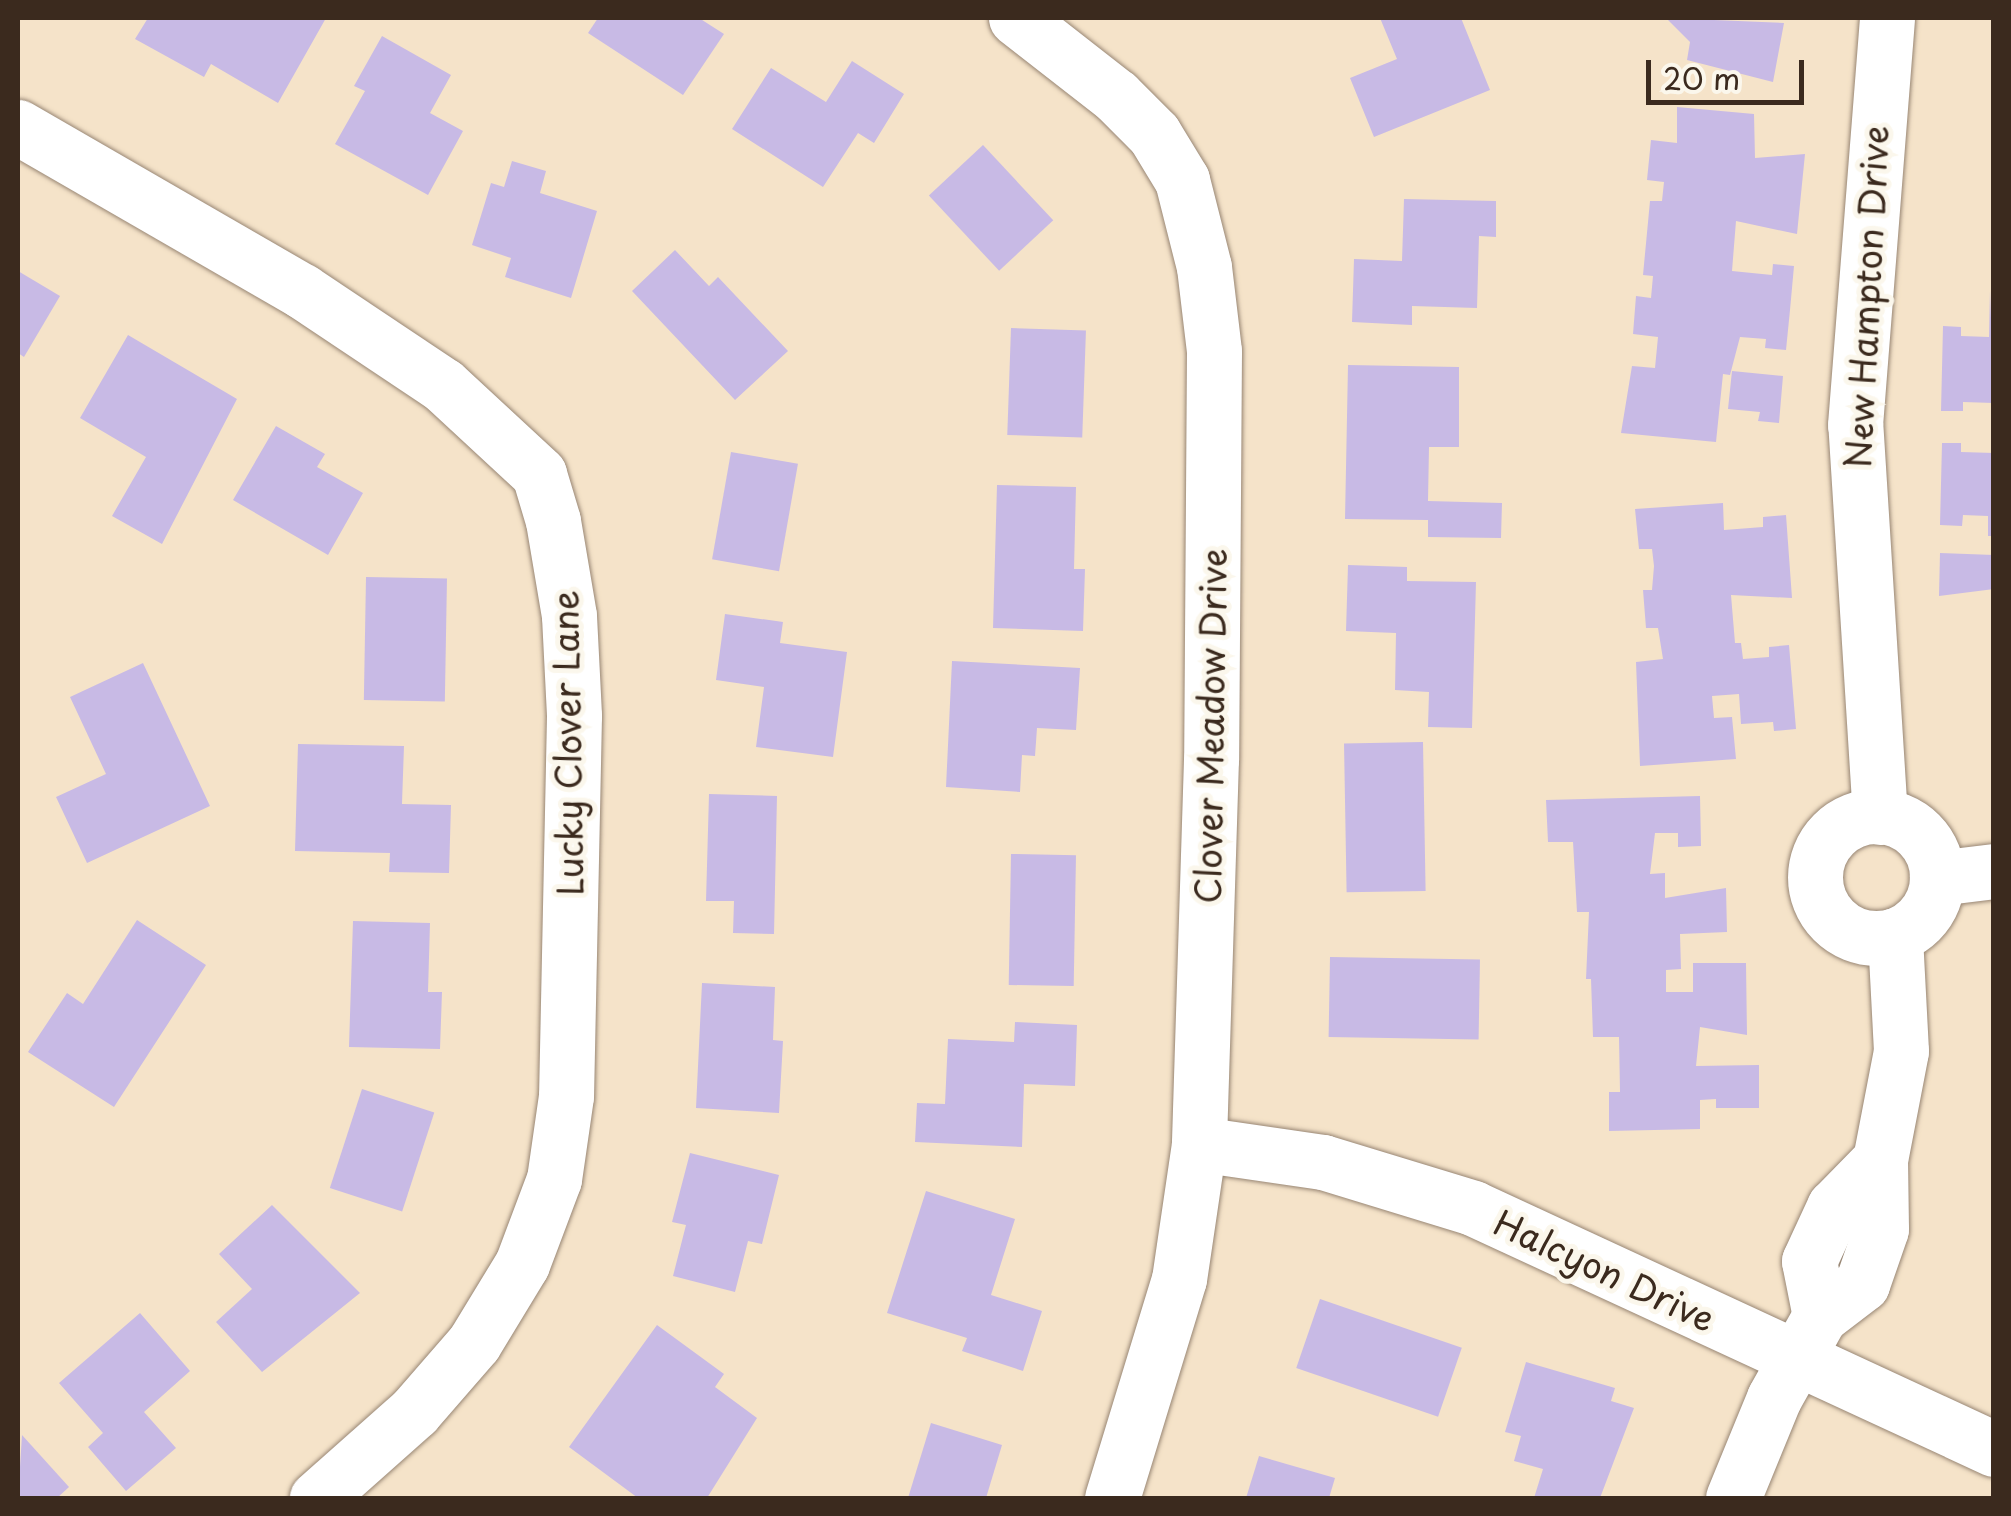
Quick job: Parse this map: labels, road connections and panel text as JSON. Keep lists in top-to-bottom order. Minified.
{"streets":{"street":["New Hampton Drive","Clover Meadow Drive","Lucky Clover Lane","Halcyon Drive"]},"crossings":[["Clover Meadow Drive","Halcyon Drive"]],"scale_bar":"20 m"}
